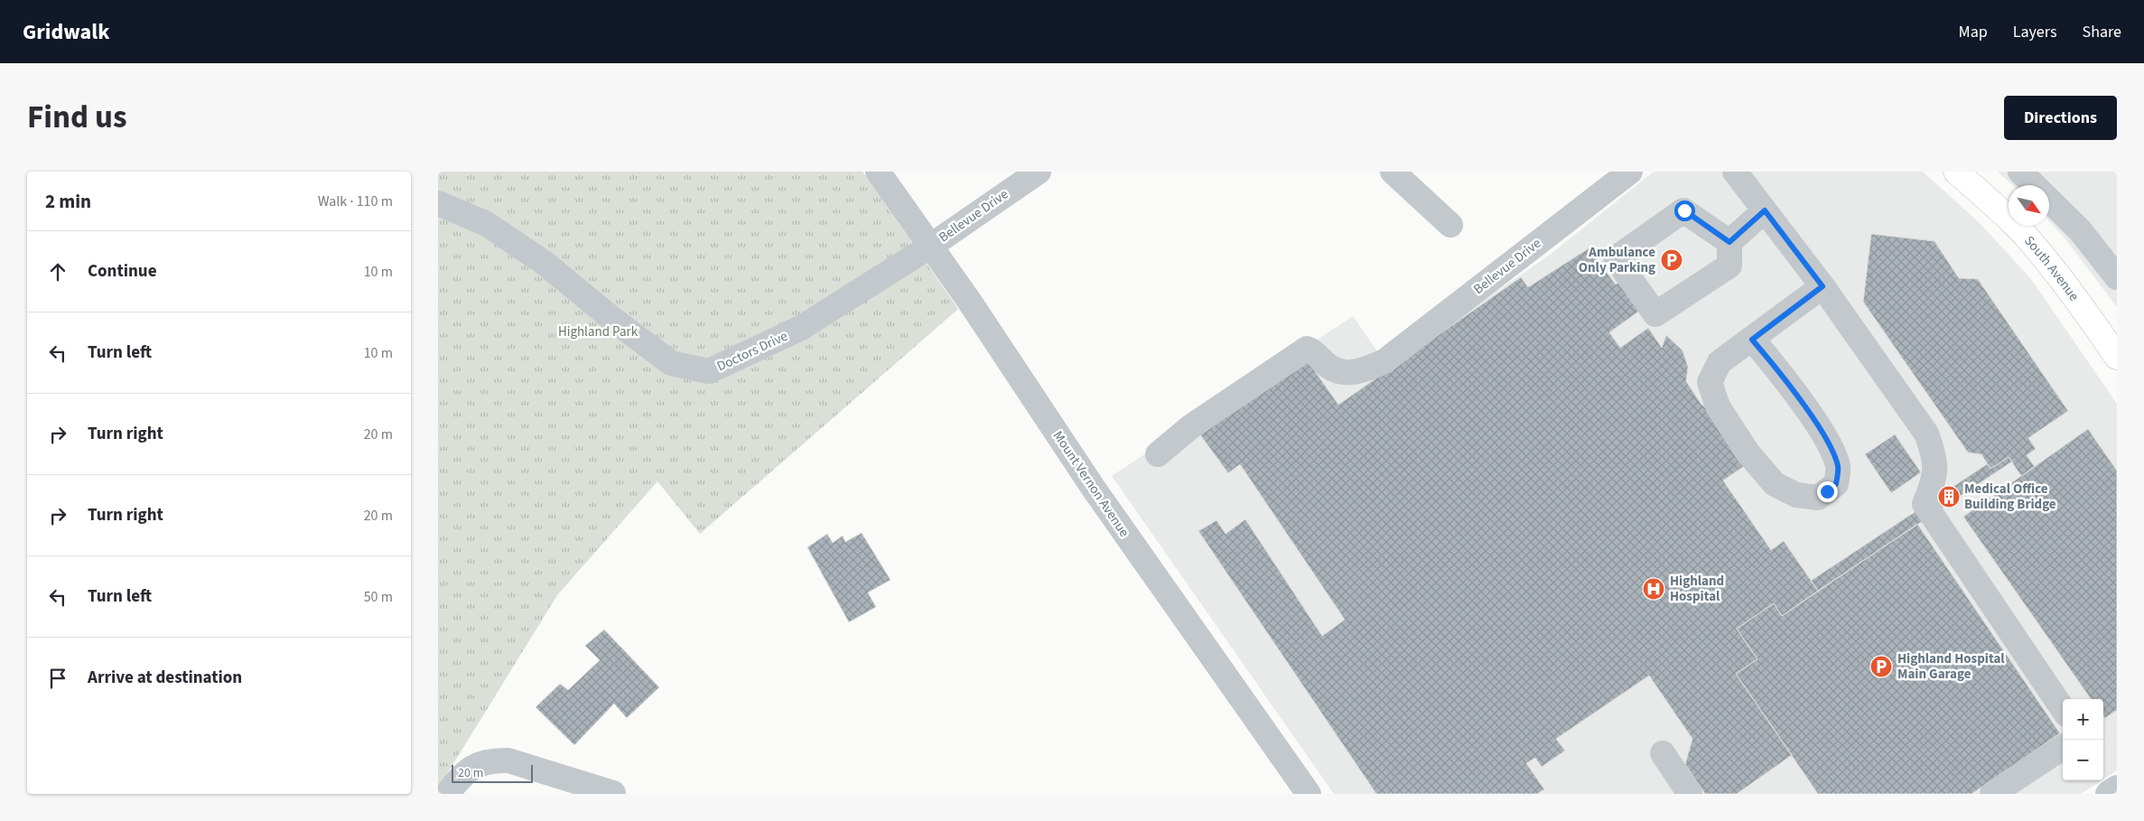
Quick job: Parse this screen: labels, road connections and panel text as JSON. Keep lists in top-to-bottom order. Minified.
{"streets":{"main road":["South Avenue"],"street":["Bellevue Drive","Doctors Drive","Mount Vernon Avenue"]},"crossings":[["Bellevue Drive","Doctors Drive"],["Bellevue Drive","Mount Vernon Avenue"],["Doctors Drive","Mount Vernon Avenue"]],"parks":["Highland Park"],"places":{"parking":["Ambulance Only Parking","Highland Hospital Main Garage"],"building":["Medical Office Building Bridge"],"hospital":["Highland Hospital"]},"scale_bar":"20 m","north":"bottom right","page":{"header":"Gridwalk","nav":["Map","Layers","Share"],"title":"Find us","buttons":"Directions","heading":["2 min","Walk · 110 m"],"list":[["Continue","10 m"],["Turn left","10 m"],["Turn right","20 m"],["Turn right","20 m"],["Turn left","50 m"],"Arrive at destination"],"map_buttons":["+","−"],"scale":"20 m"}}
